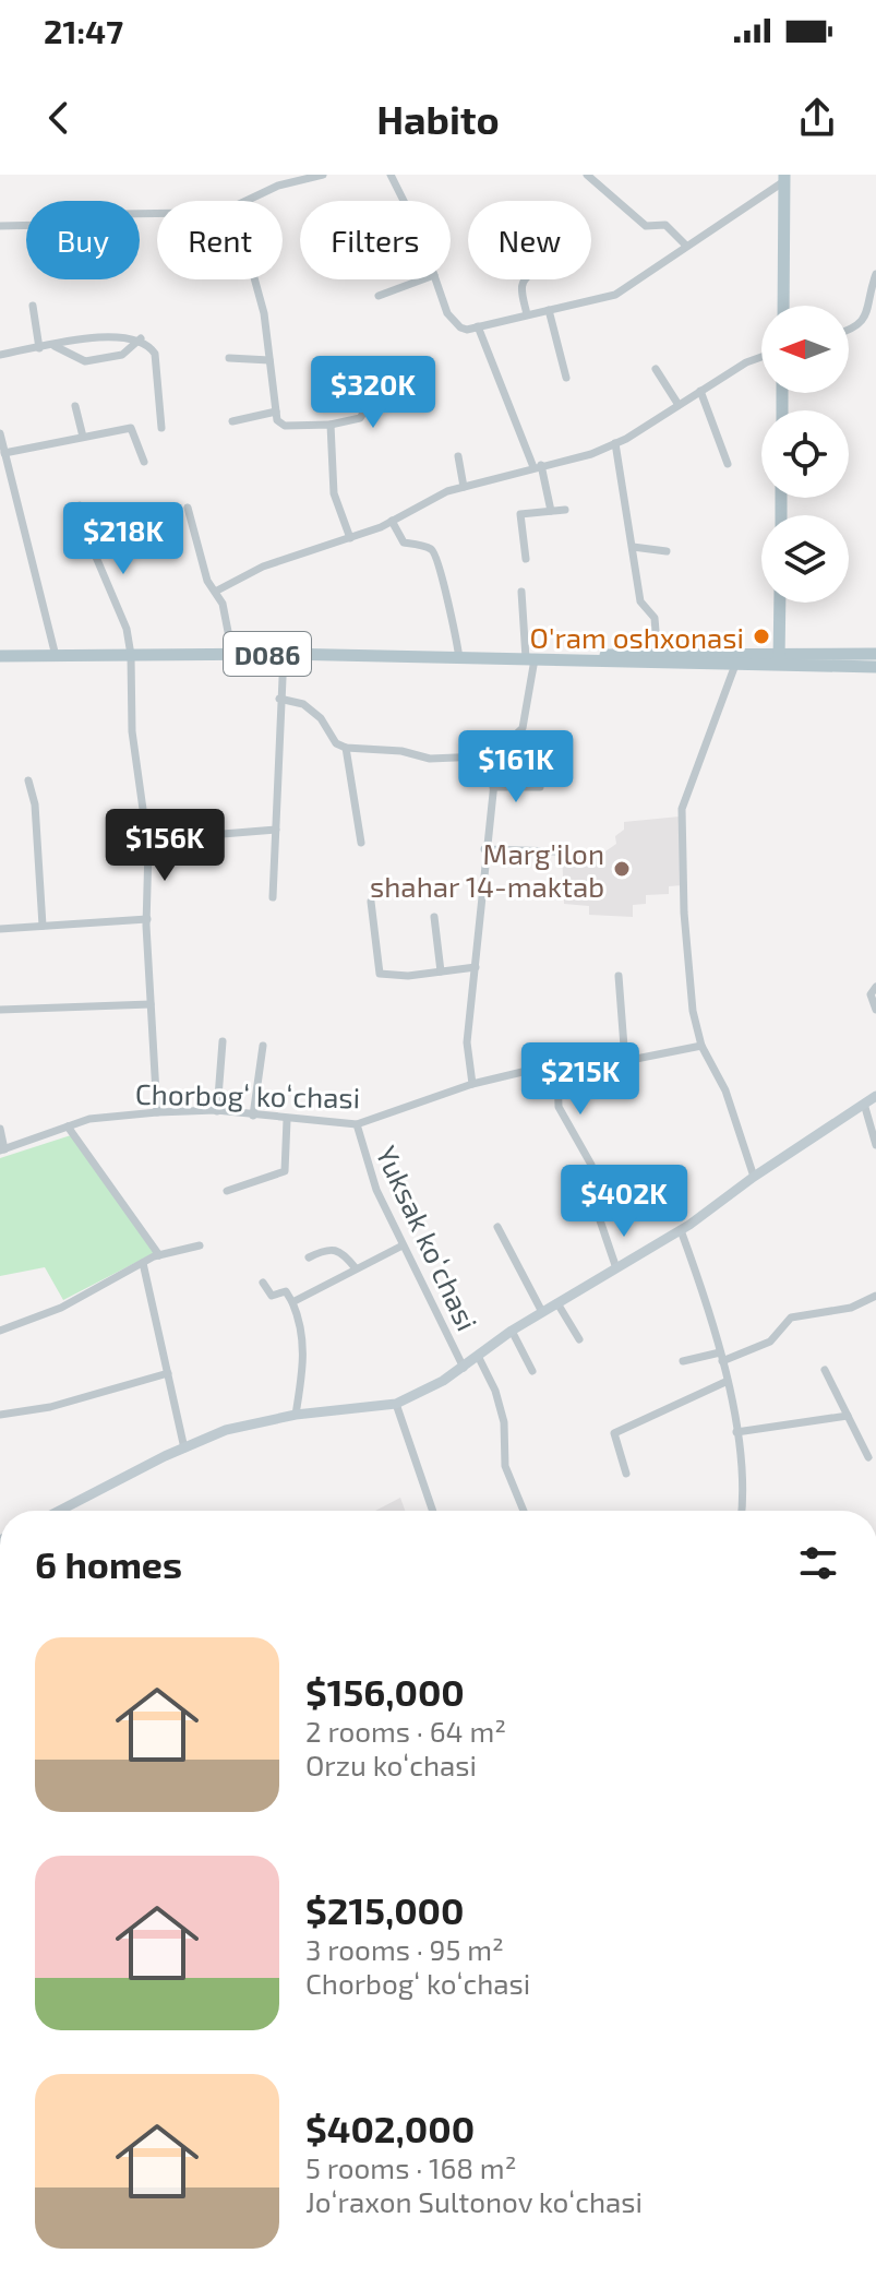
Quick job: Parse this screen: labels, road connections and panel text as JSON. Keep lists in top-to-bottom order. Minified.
{"streets":{"main road":["D086"],"street":["Chorbogʻ koʻchasi","Yuksak koʻchasi"]},"crossings":[["Chorbogʻ koʻchasi","Yuksak koʻchasi"]],"places":["O'ram oshxonasi","Marg'ilon shahar 14-maktab"],"north":"left","page":{"status":"21:47","header":"Habito","chip":["Buy","Rent","Filters","New"],"price":["$320K","$218K","$161K","$156K","$215K","$402K"],"heading":"6 homes","list":[{"name":"$156,000","note":"2 rooms · 64 m² · Orzu koʻchasi"},{"name":"$215,000","note":"3 rooms · 95 m² · Chorbogʻ koʻchasi"},{"name":"$402,000","note":"5 rooms · 168 m² · Joʻraxon Sultonov koʻchasi"}]}}
